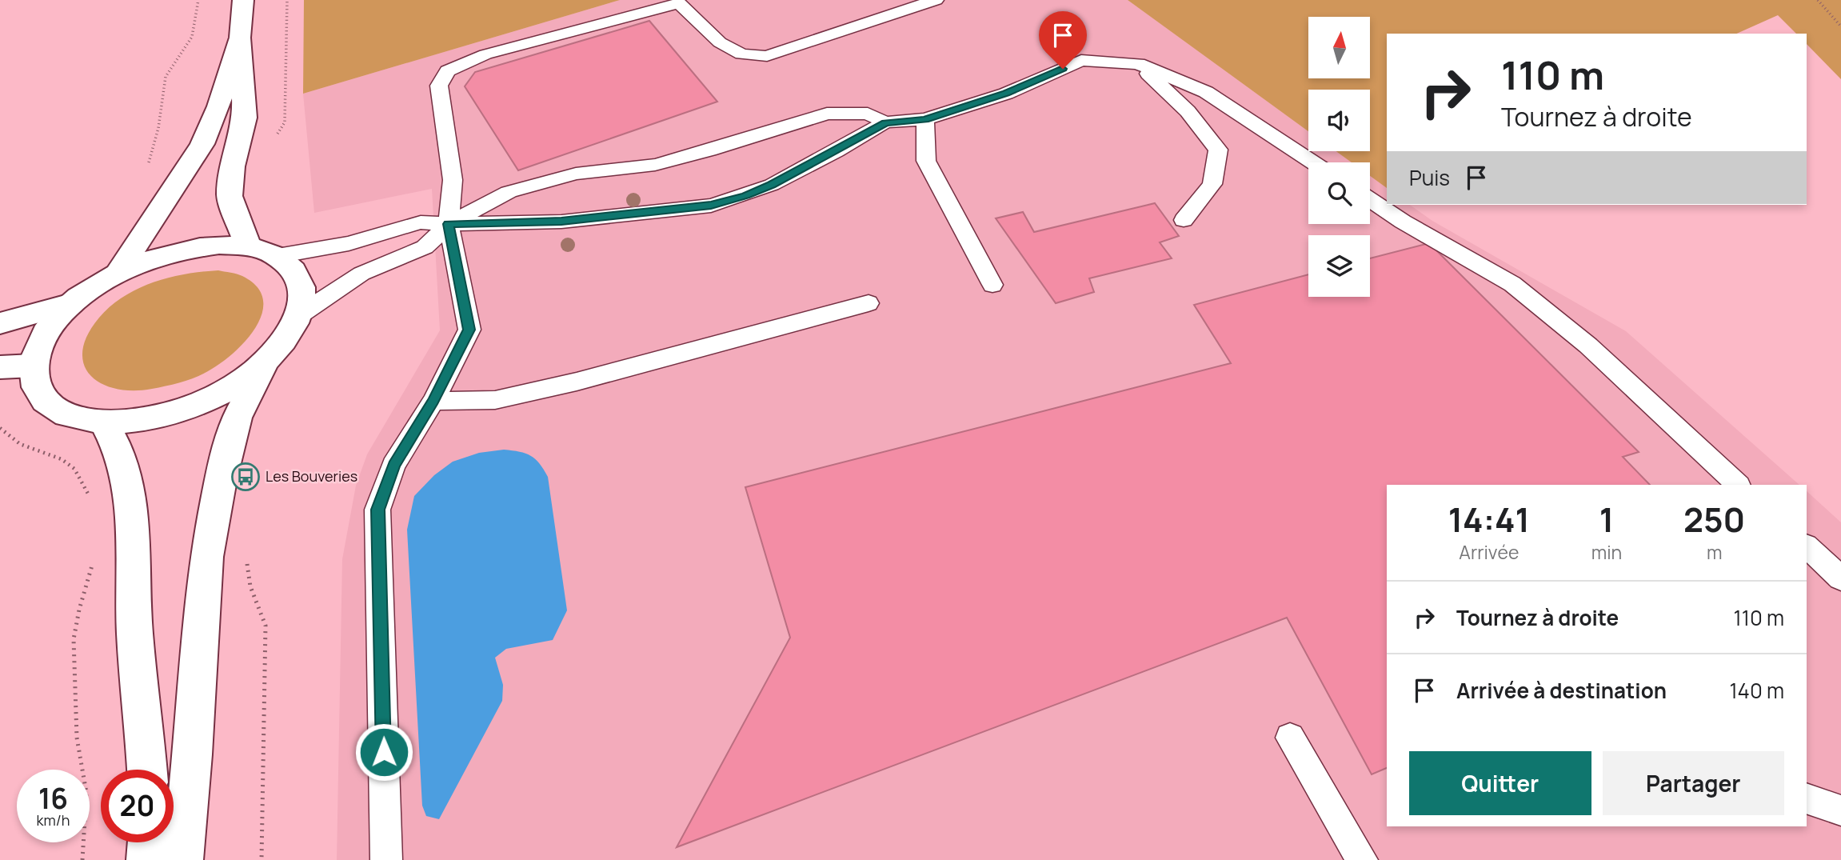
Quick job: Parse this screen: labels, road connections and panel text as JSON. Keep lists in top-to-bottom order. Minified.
{"places":{"bus stop":["Les Bouveries"]},"north":"top","page":{"turn":["110 m","Tournez à droite"],"then":"Puis","eta":["14:41","Arrivée","1","min","250","m"],"list":[{"name":"Tournez à droite","value":"110 m"},{"name":"Arrivée à destination","value":"140 m"}],"buttons":["Quitter","Partager"],"speed":"16 km/h","limit":"20"}}
